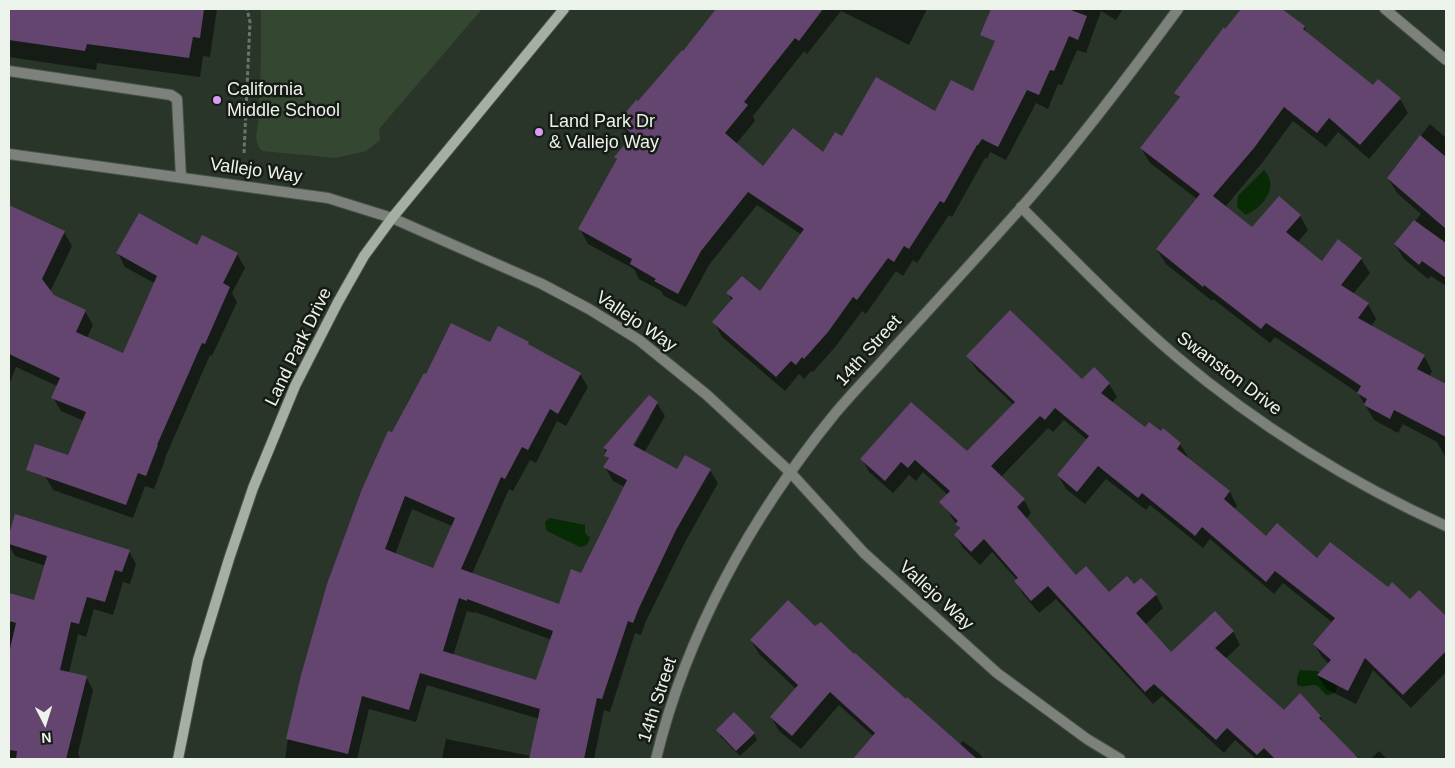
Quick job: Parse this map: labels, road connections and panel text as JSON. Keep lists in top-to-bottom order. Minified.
{"streets":{"main road":["Land Park Drive"],"street":["Vallejo Way","14th Street","Swanston Drive"]},"crossings":[["Vallejo Way","Land Park Drive"],["Vallejo Way","14th Street"],["14th Street","Swanston Drive"]],"places":["California Middle School","Land Park Dr & Vallejo Way"],"north":"bottom"}
